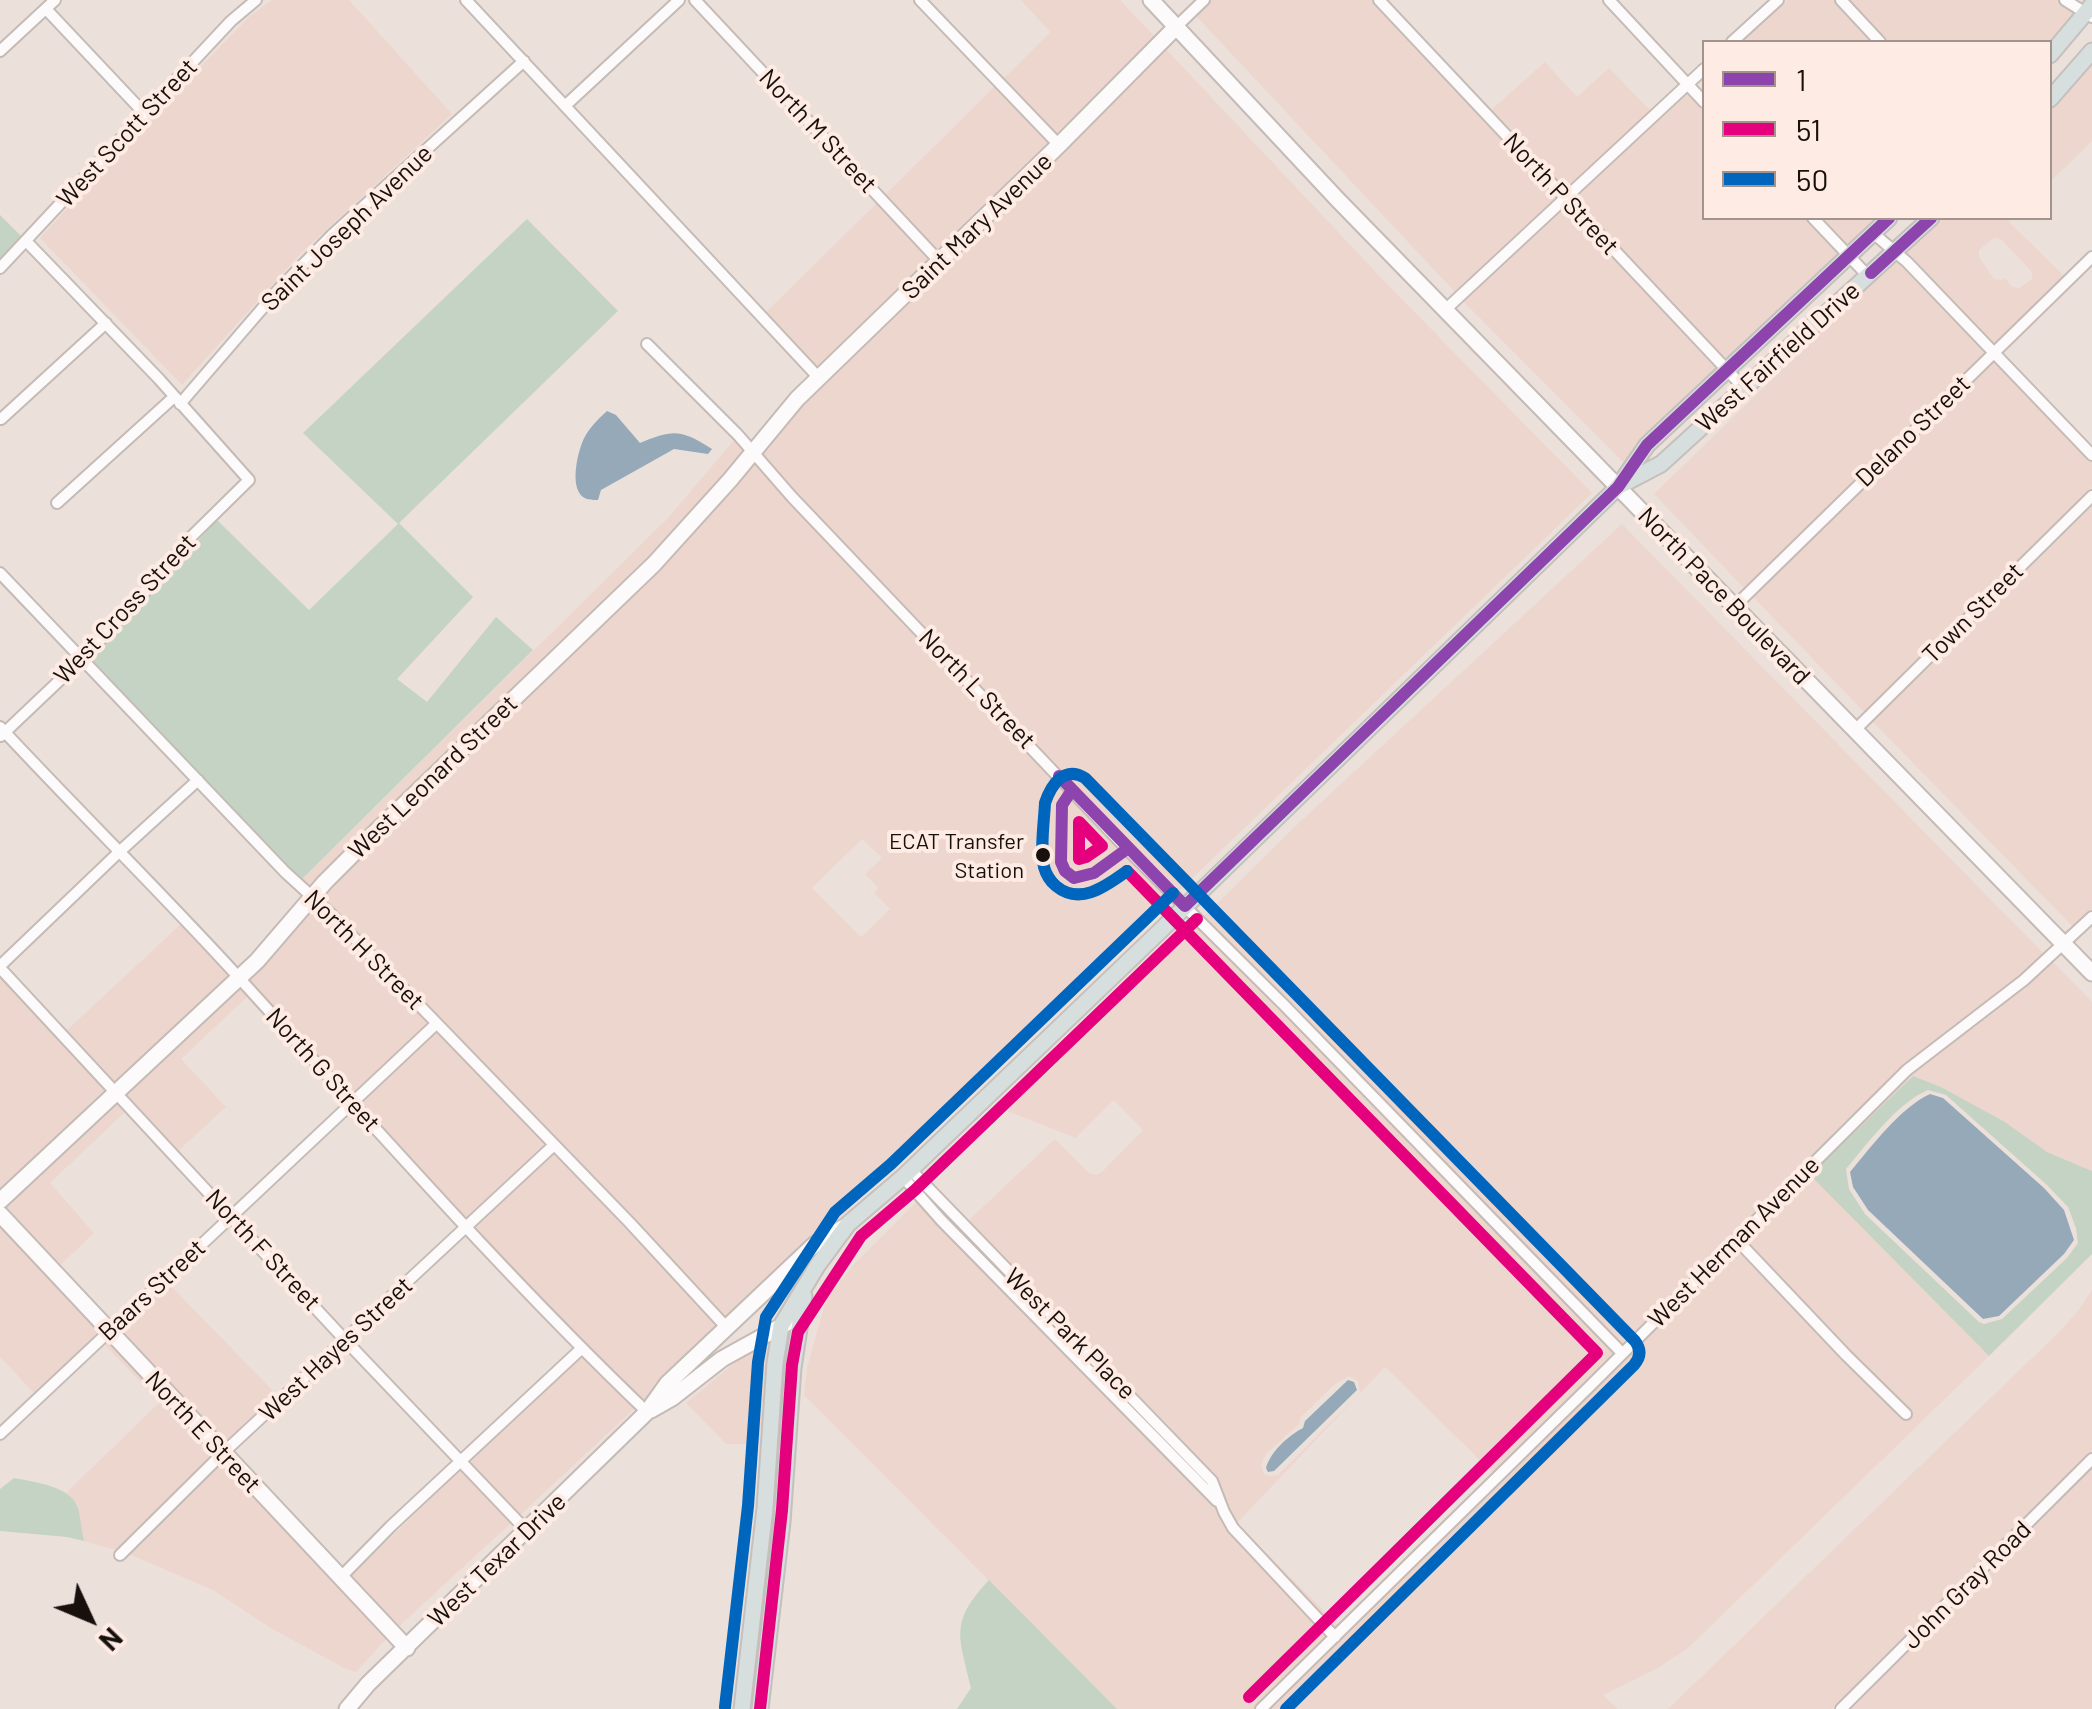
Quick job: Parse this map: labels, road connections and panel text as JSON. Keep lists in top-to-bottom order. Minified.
{"streets":{"main road":["West Fairfield Drive"],"street":["North M Street","West Scott Street","North P Street","Saint Mary Avenue","Saint Joseph Avenue","Delano Street","North Pace Boulevard","West Cross Street","Town Street","North L Street","West Leonard Street","North H Street","North G Street","West Herman Avenue","North F Street","Baars Street","West Park Place","West Hayes Street","North E Street","West Texar Drive","John Gray Road"]},"crossings":[["North M Street","Saint Mary Avenue"],["North P Street","West Fairfield Drive"],["Saint Mary Avenue","North Pace Boulevard"],["Saint Mary Avenue","North L Street"],["Saint Mary Avenue","West Leonard Street"],["Saint Joseph Avenue","West Cross Street"],["West Fairfield Drive","North Pace Boulevard"],["West Fairfield Drive","North L Street"],["West Fairfield Drive","West Park Place"],["West Fairfield Drive","West Texar Drive"],["Delano Street","North Pace Boulevard"],["North Pace Boulevard","Town Street"],["North Pace Boulevard","West Herman Avenue"],["West Cross Street","North H Street"],["West Cross Street","North G Street"],["North L Street","West Leonard Street"],["North L Street","West Herman Avenue"],["West Leonard Street","North H Street"],["West Leonard Street","North G Street"],["West Leonard Street","North F Street"],["North H Street","Baars Street"],["North H Street","West Hayes Street"],["North H Street","West Texar Drive"],["North G Street","Baars Street"],["North G Street","West Hayes Street"],["North G Street","West Texar Drive"],["West Herman Avenue","West Park Place"],["North F Street","Baars Street"],["North F Street","West Hayes Street"],["North F Street","West Texar Drive"],["Baars Street","North E Street"],["West Hayes Street","North E Street"],["North E Street","West Texar Drive"]],"places":["ECAT Transfer Station"],"lines":["transit line 1","transit line 50","transit line 51"],"legend":["1","51","50"],"north":"bottom right"}
